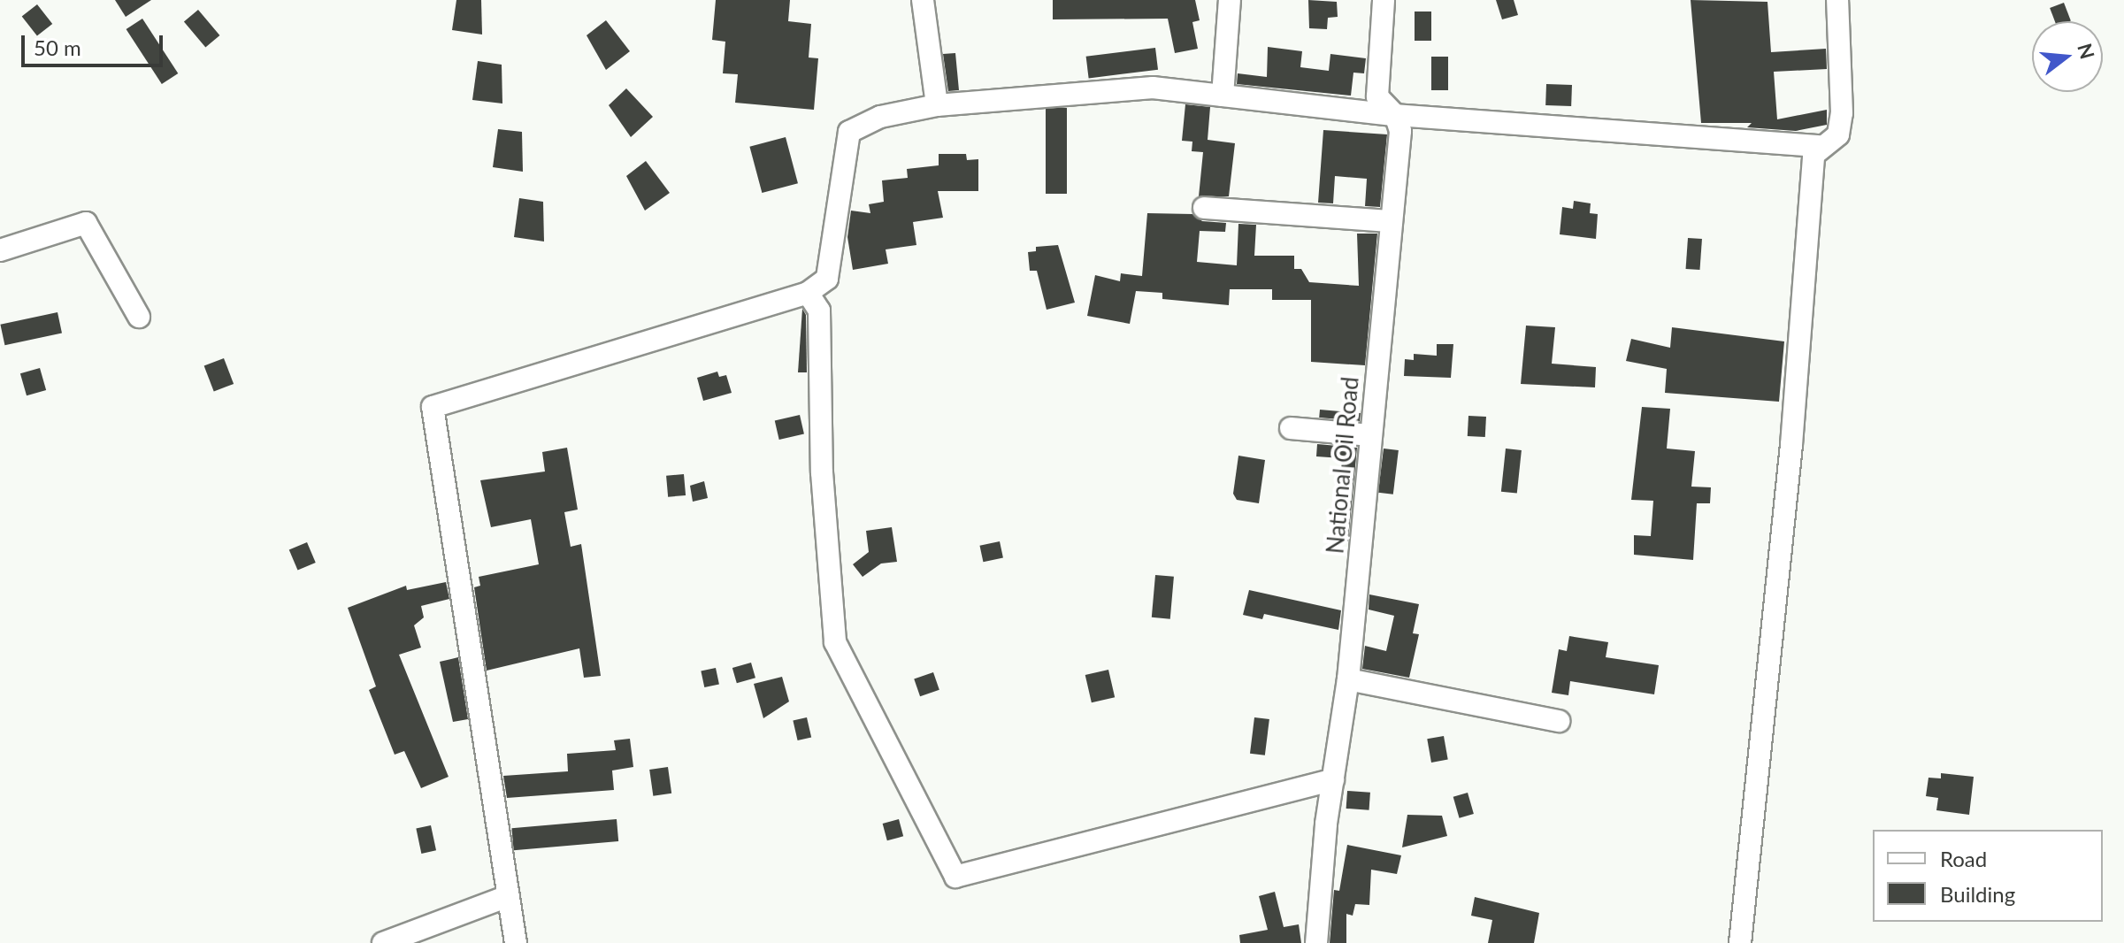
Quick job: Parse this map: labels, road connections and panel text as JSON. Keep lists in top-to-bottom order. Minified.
{"streets":{"street":["National Oil Road"]},"legend":["Road","Building"],"scale_bar":"50 m","north":"right"}
